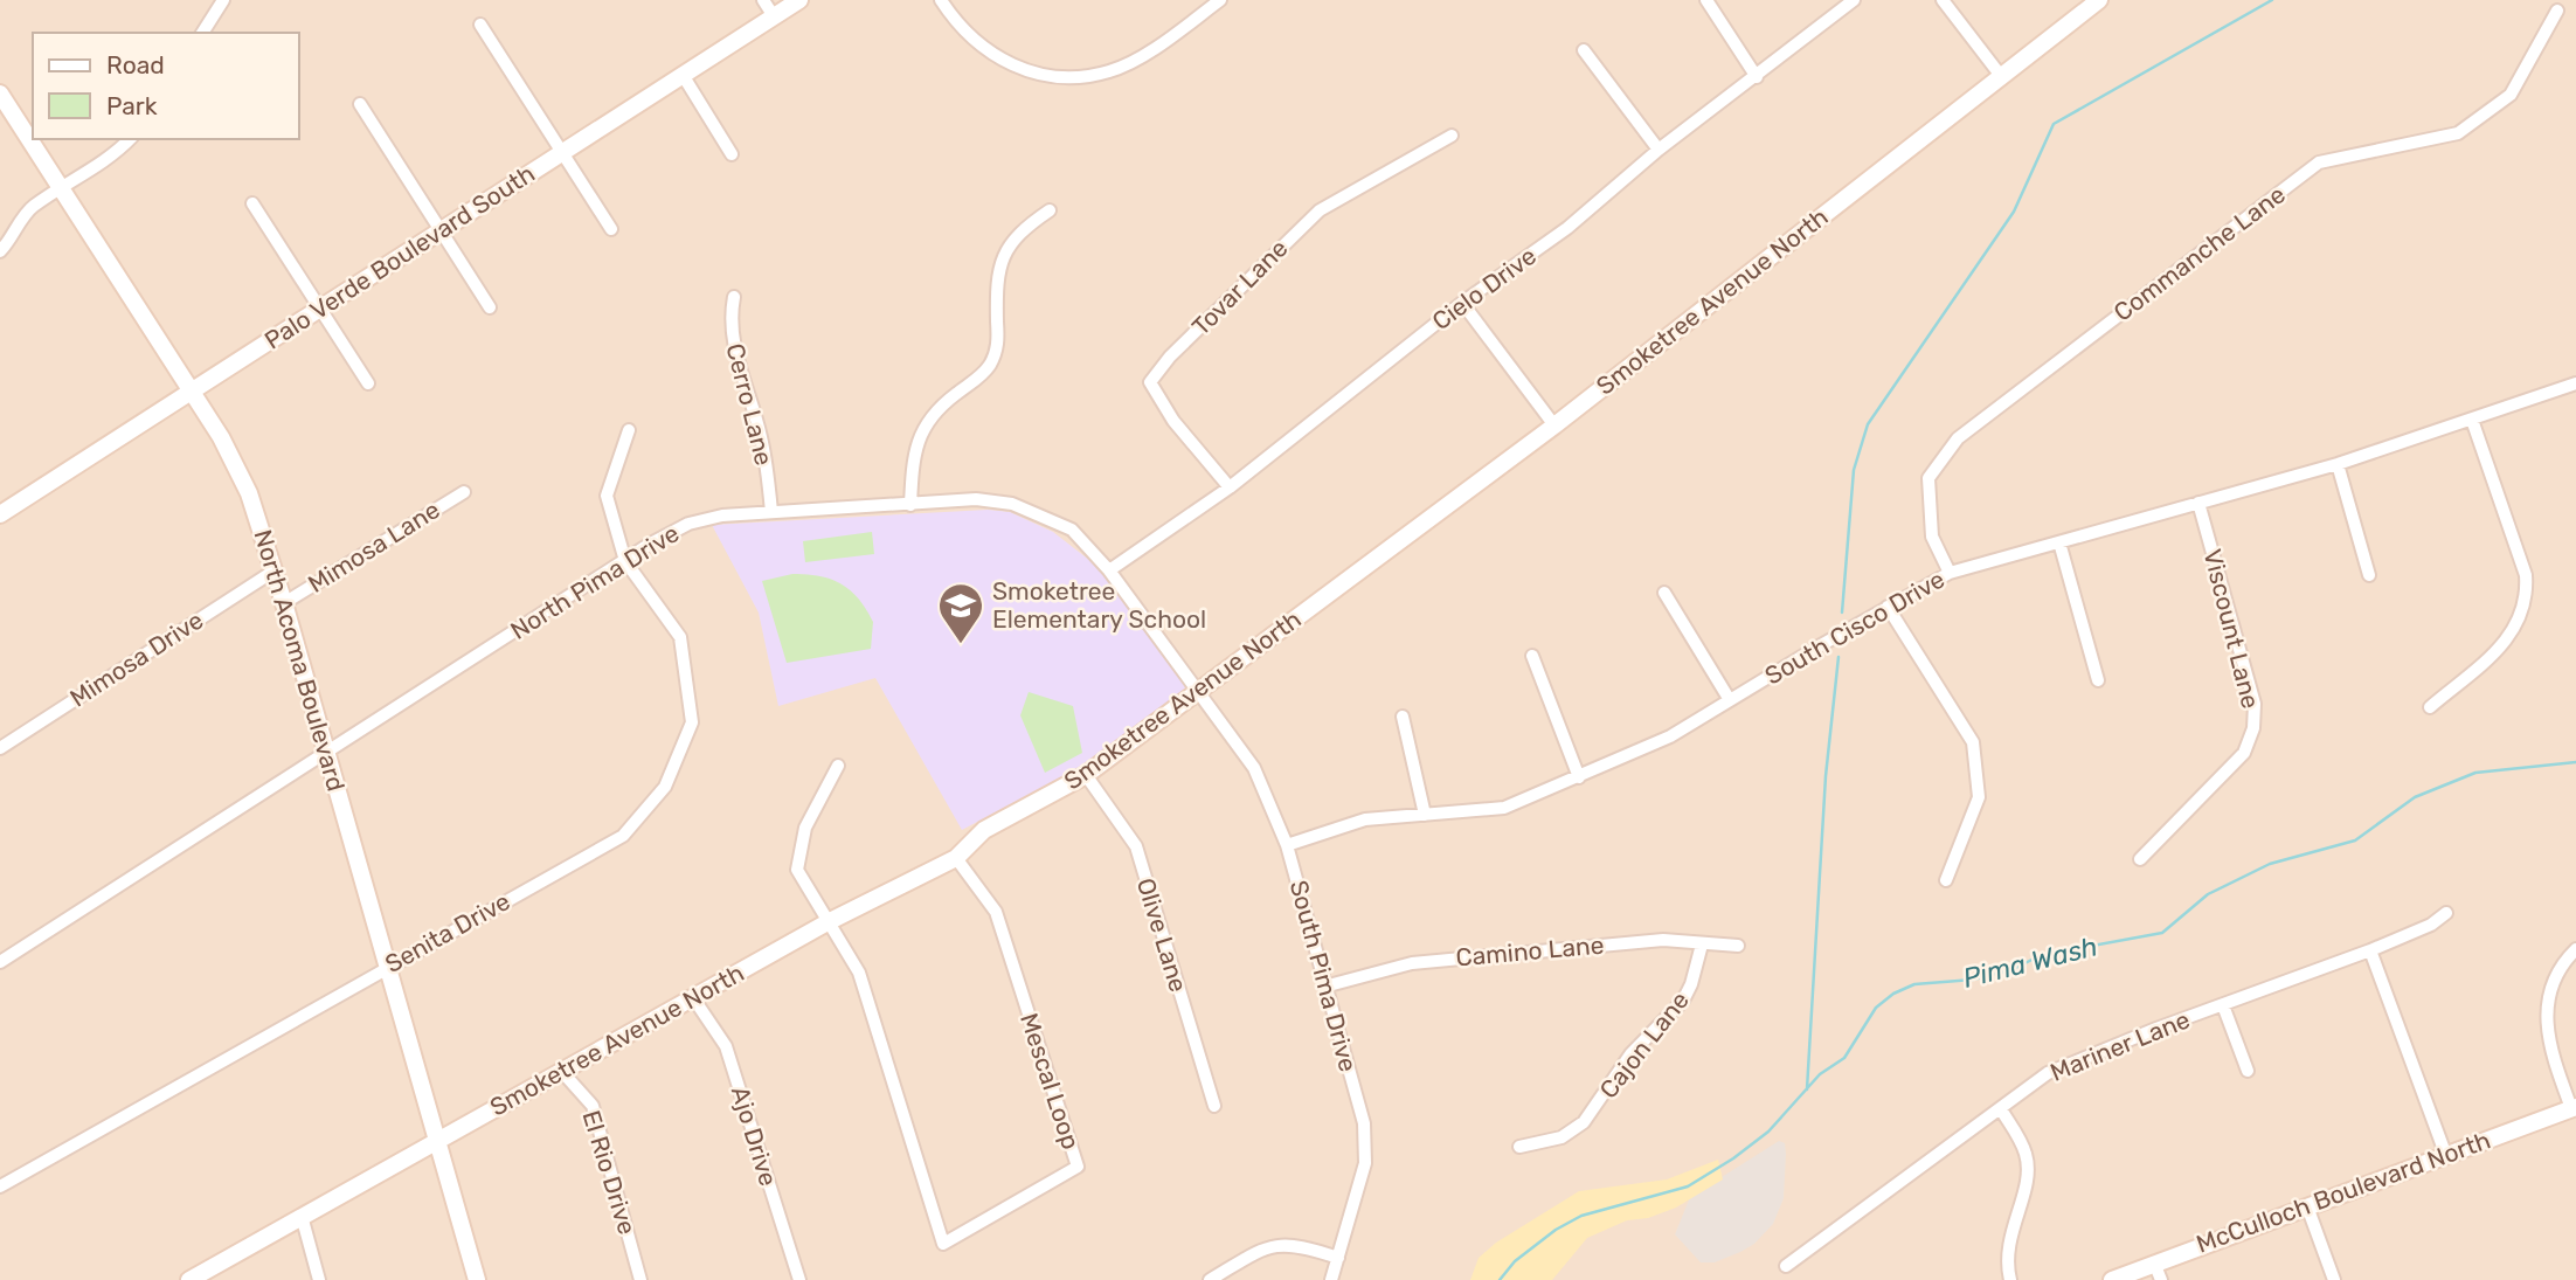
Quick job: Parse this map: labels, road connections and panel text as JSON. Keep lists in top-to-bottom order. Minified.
{"streets":{"main road":["Palo Verde Boulevard South","Smoketree Avenue North","North Acoma Boulevard","McCulloch Boulevard North"],"street":["Commanche Lane","Tovar Lane","Cielo Drive","Cerro Lane","Mimosa Lane","North Pima Drive","South Cisco Drive","Viscount Lane","Mimosa Drive","Senita Drive","Olive Lane","Camino Lane","South Pima Drive","Cajon Lane","Mariner Lane","Mescal Loop","Ajo Drive","El Rio Drive"]},"crossings":[["Commanche Lane","South Cisco Drive"],["Palo Verde Boulevard South","North Acoma Boulevard"],["Tovar Lane","Cielo Drive"],["Cielo Drive","North Pima Drive"],["Smoketree Avenue North","North Pima Drive"],["Smoketree Avenue North","North Acoma Boulevard"],["Smoketree Avenue North","Olive Lane"],["Smoketree Avenue North","South Pima Drive"],["Smoketree Avenue North","Mescal Loop"],["Smoketree Avenue North","Ajo Drive"],["Smoketree Avenue North","El Rio Drive"],["Cerro Lane","North Pima Drive"],["Mimosa Lane","North Acoma Boulevard"],["North Pima Drive","North Acoma Boulevard"],["North Pima Drive","Senita Drive"],["North Pima Drive","South Pima Drive"],["South Cisco Drive","Viscount Lane"],["South Cisco Drive","South Pima Drive"],["Mimosa Drive","North Acoma Boulevard"],["North Acoma Boulevard","Senita Drive"],["Camino Lane","South Pima Drive"],["Camino Lane","Cajon Lane"]],"water":["Pima Wash"],"places":{"school or university":["Smoketree Elementary School"]},"legend":["Road","Park"]}
